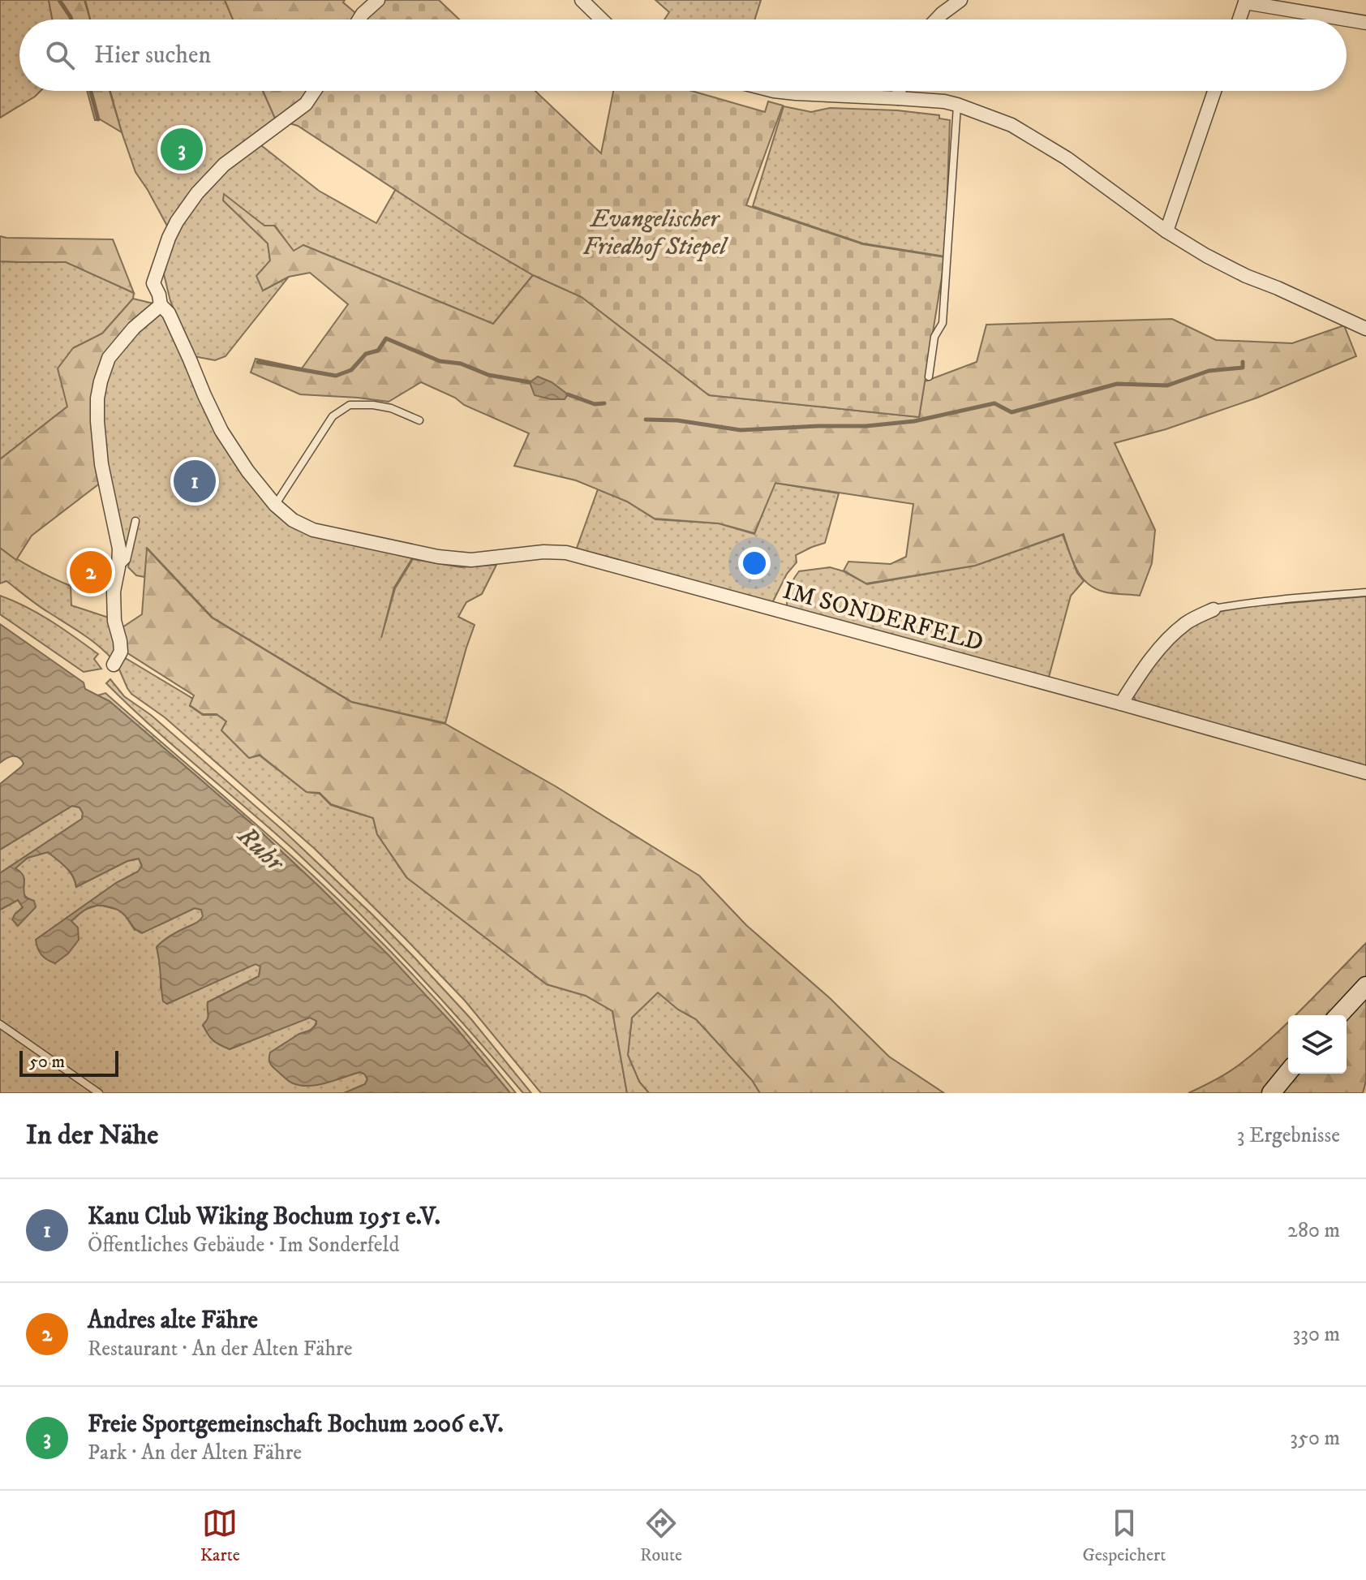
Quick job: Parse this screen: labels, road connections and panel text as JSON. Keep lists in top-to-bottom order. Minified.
{"streets":{"street":["IM SONDERFELD"]},"water":["Ruhr"],"parks":["Evangelischer Friedhof Stiepel"],"scale_bar":"50 m","page":{"search":"Hier suchen","pins":["3","1","2"],"scale":"50 m","heading":["In der Nähe","3 Ergebnisse"],"list":[{"mark":"1","name":"Kanu Club Wiking Bochum 1951 e.V.","note":"Öffentliches Gebäude · Im Sonderfeld","value":"280 m"},{"mark":"2","name":"Andres alte Fähre","note":"Restaurant · An der Alten Fähre","value":"330 m"},{"mark":"3","name":"Freie Sportgemeinschaft Bochum 2006 e.V.","note":"Park · An der Alten Fähre","value":"350 m"}],"nav":["Karte","Route","Gespeichert"]}}
